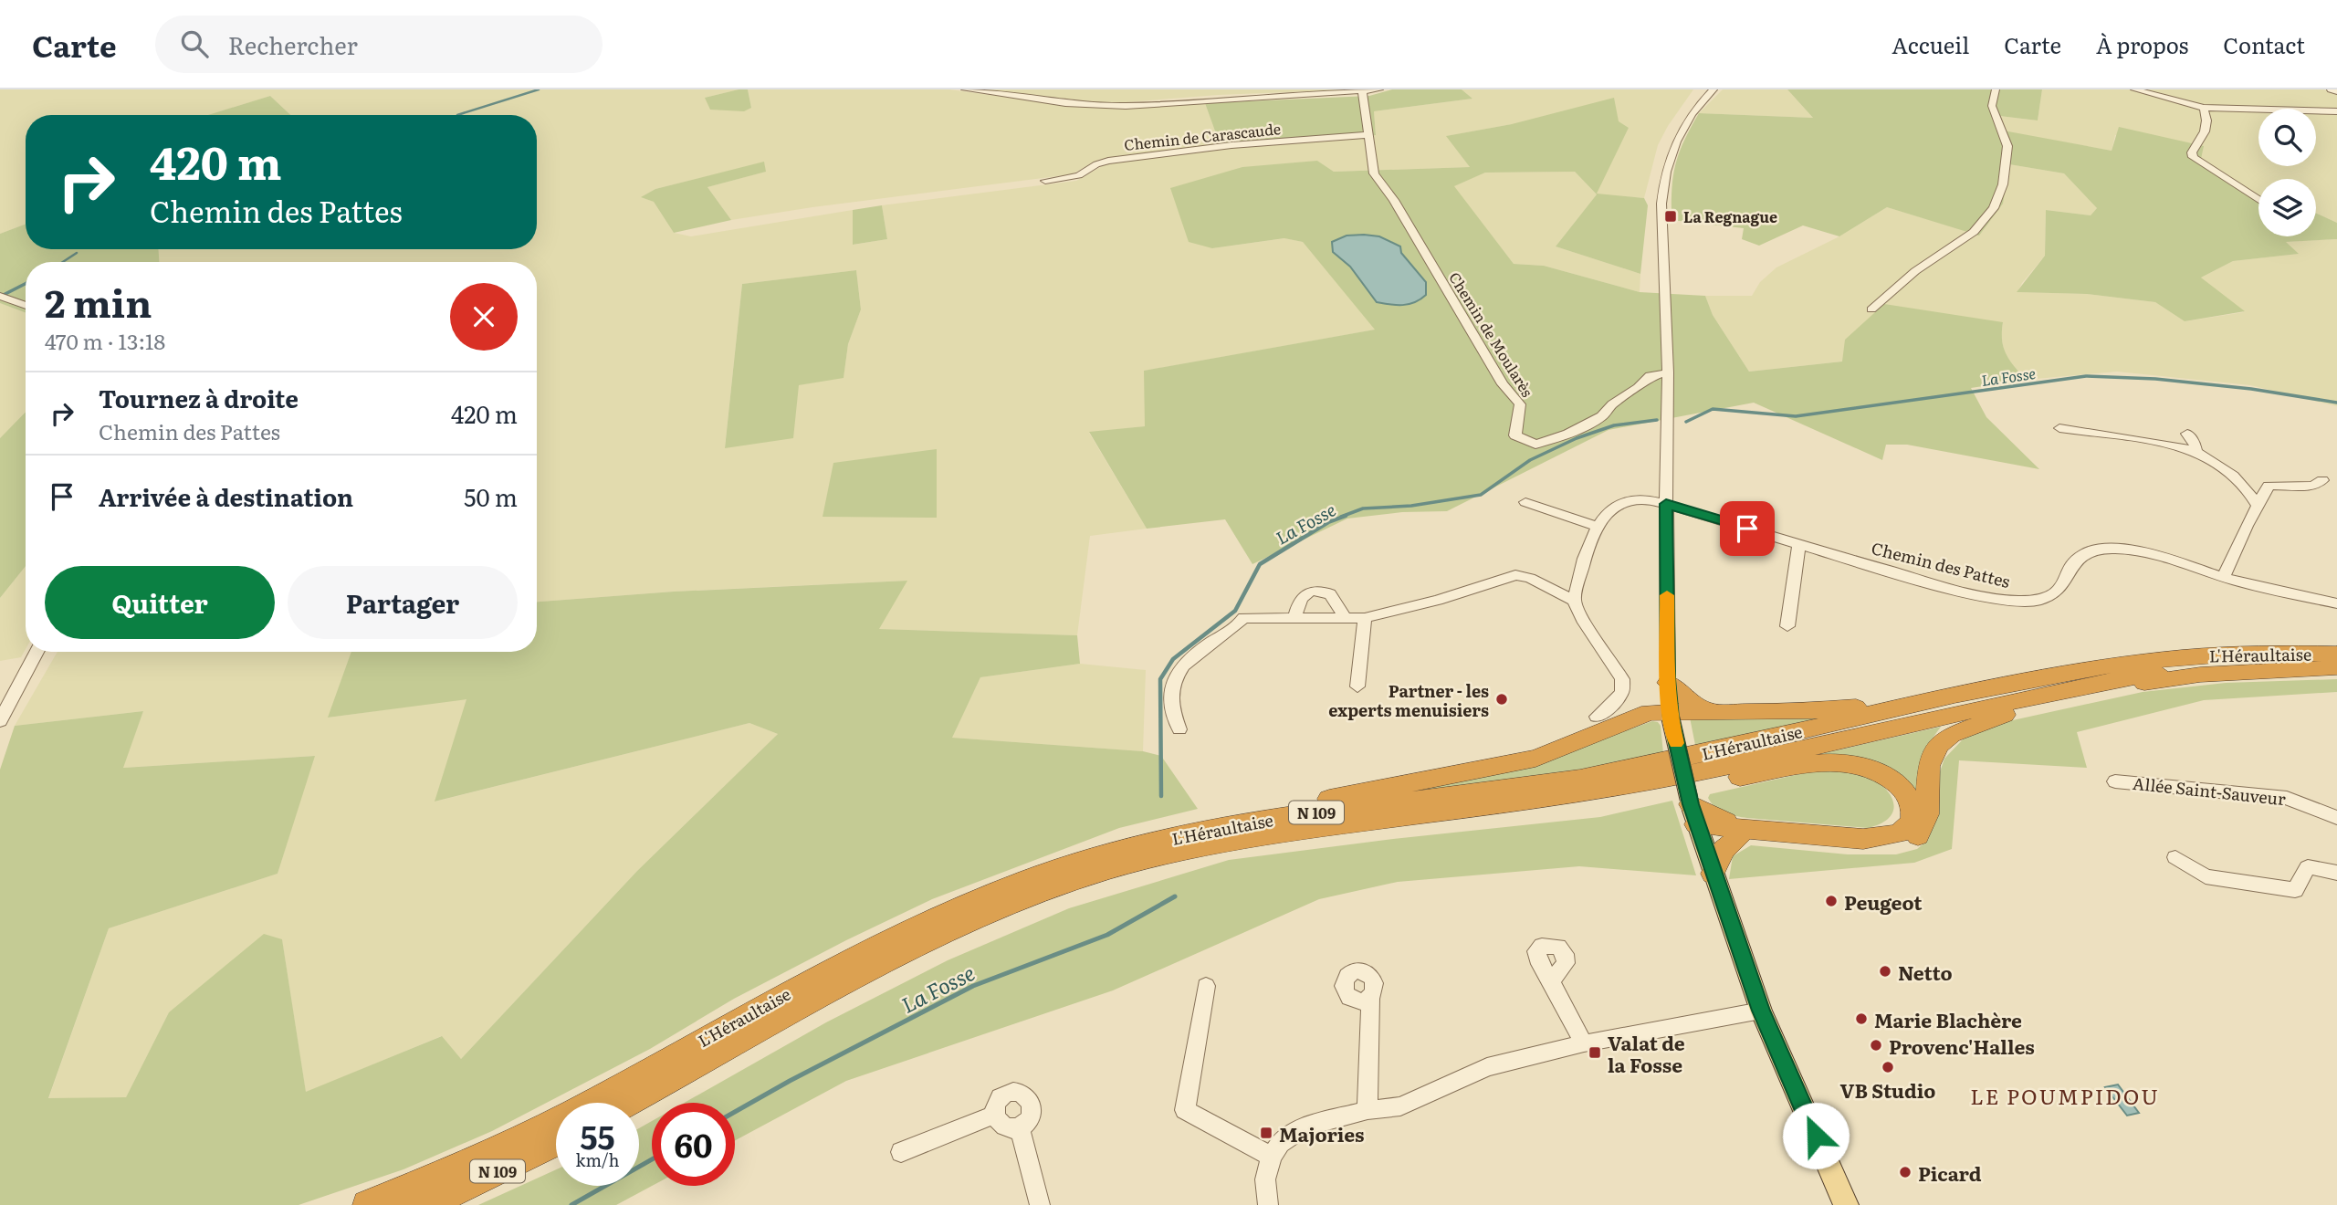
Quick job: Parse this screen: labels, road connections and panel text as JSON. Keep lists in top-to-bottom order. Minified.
{"streets":{"highway":["L'Héraultaise","N 109"],"street":["Chemin de Carascaude","Chemin de Moularès","Chemin des Pattes","Allée Saint-Sauveur"]},"crossings":[["Chemin de Carascaude","Chemin de Moularès"]],"districts":["LE POUMPIDOU"],"water":["La Fosse"],"places":{"transit":["La Regnague","Valat de la Fosse","Majories"],"other":["Partner - les experts menuisiers","Peugeot","Netto","Marie Blachère","Provenc'Halles","VB Studio","Picard"]},"page":{"header":"Carte","search":"Rechercher","nav":["Accueil","Carte","À propos","Contact"],"turn":["420 m","Chemin des Pattes"],"heading":["2 min","470 m · 13:18"],"list":[{"name":"Tournez à droite","note":"Chemin des Pattes","value":"420 m"},{"name":"Arrivée à destination","value":"50 m"}],"buttons":["Quitter","Partager"],"speed":"55 km/h","limit":"60"}}
